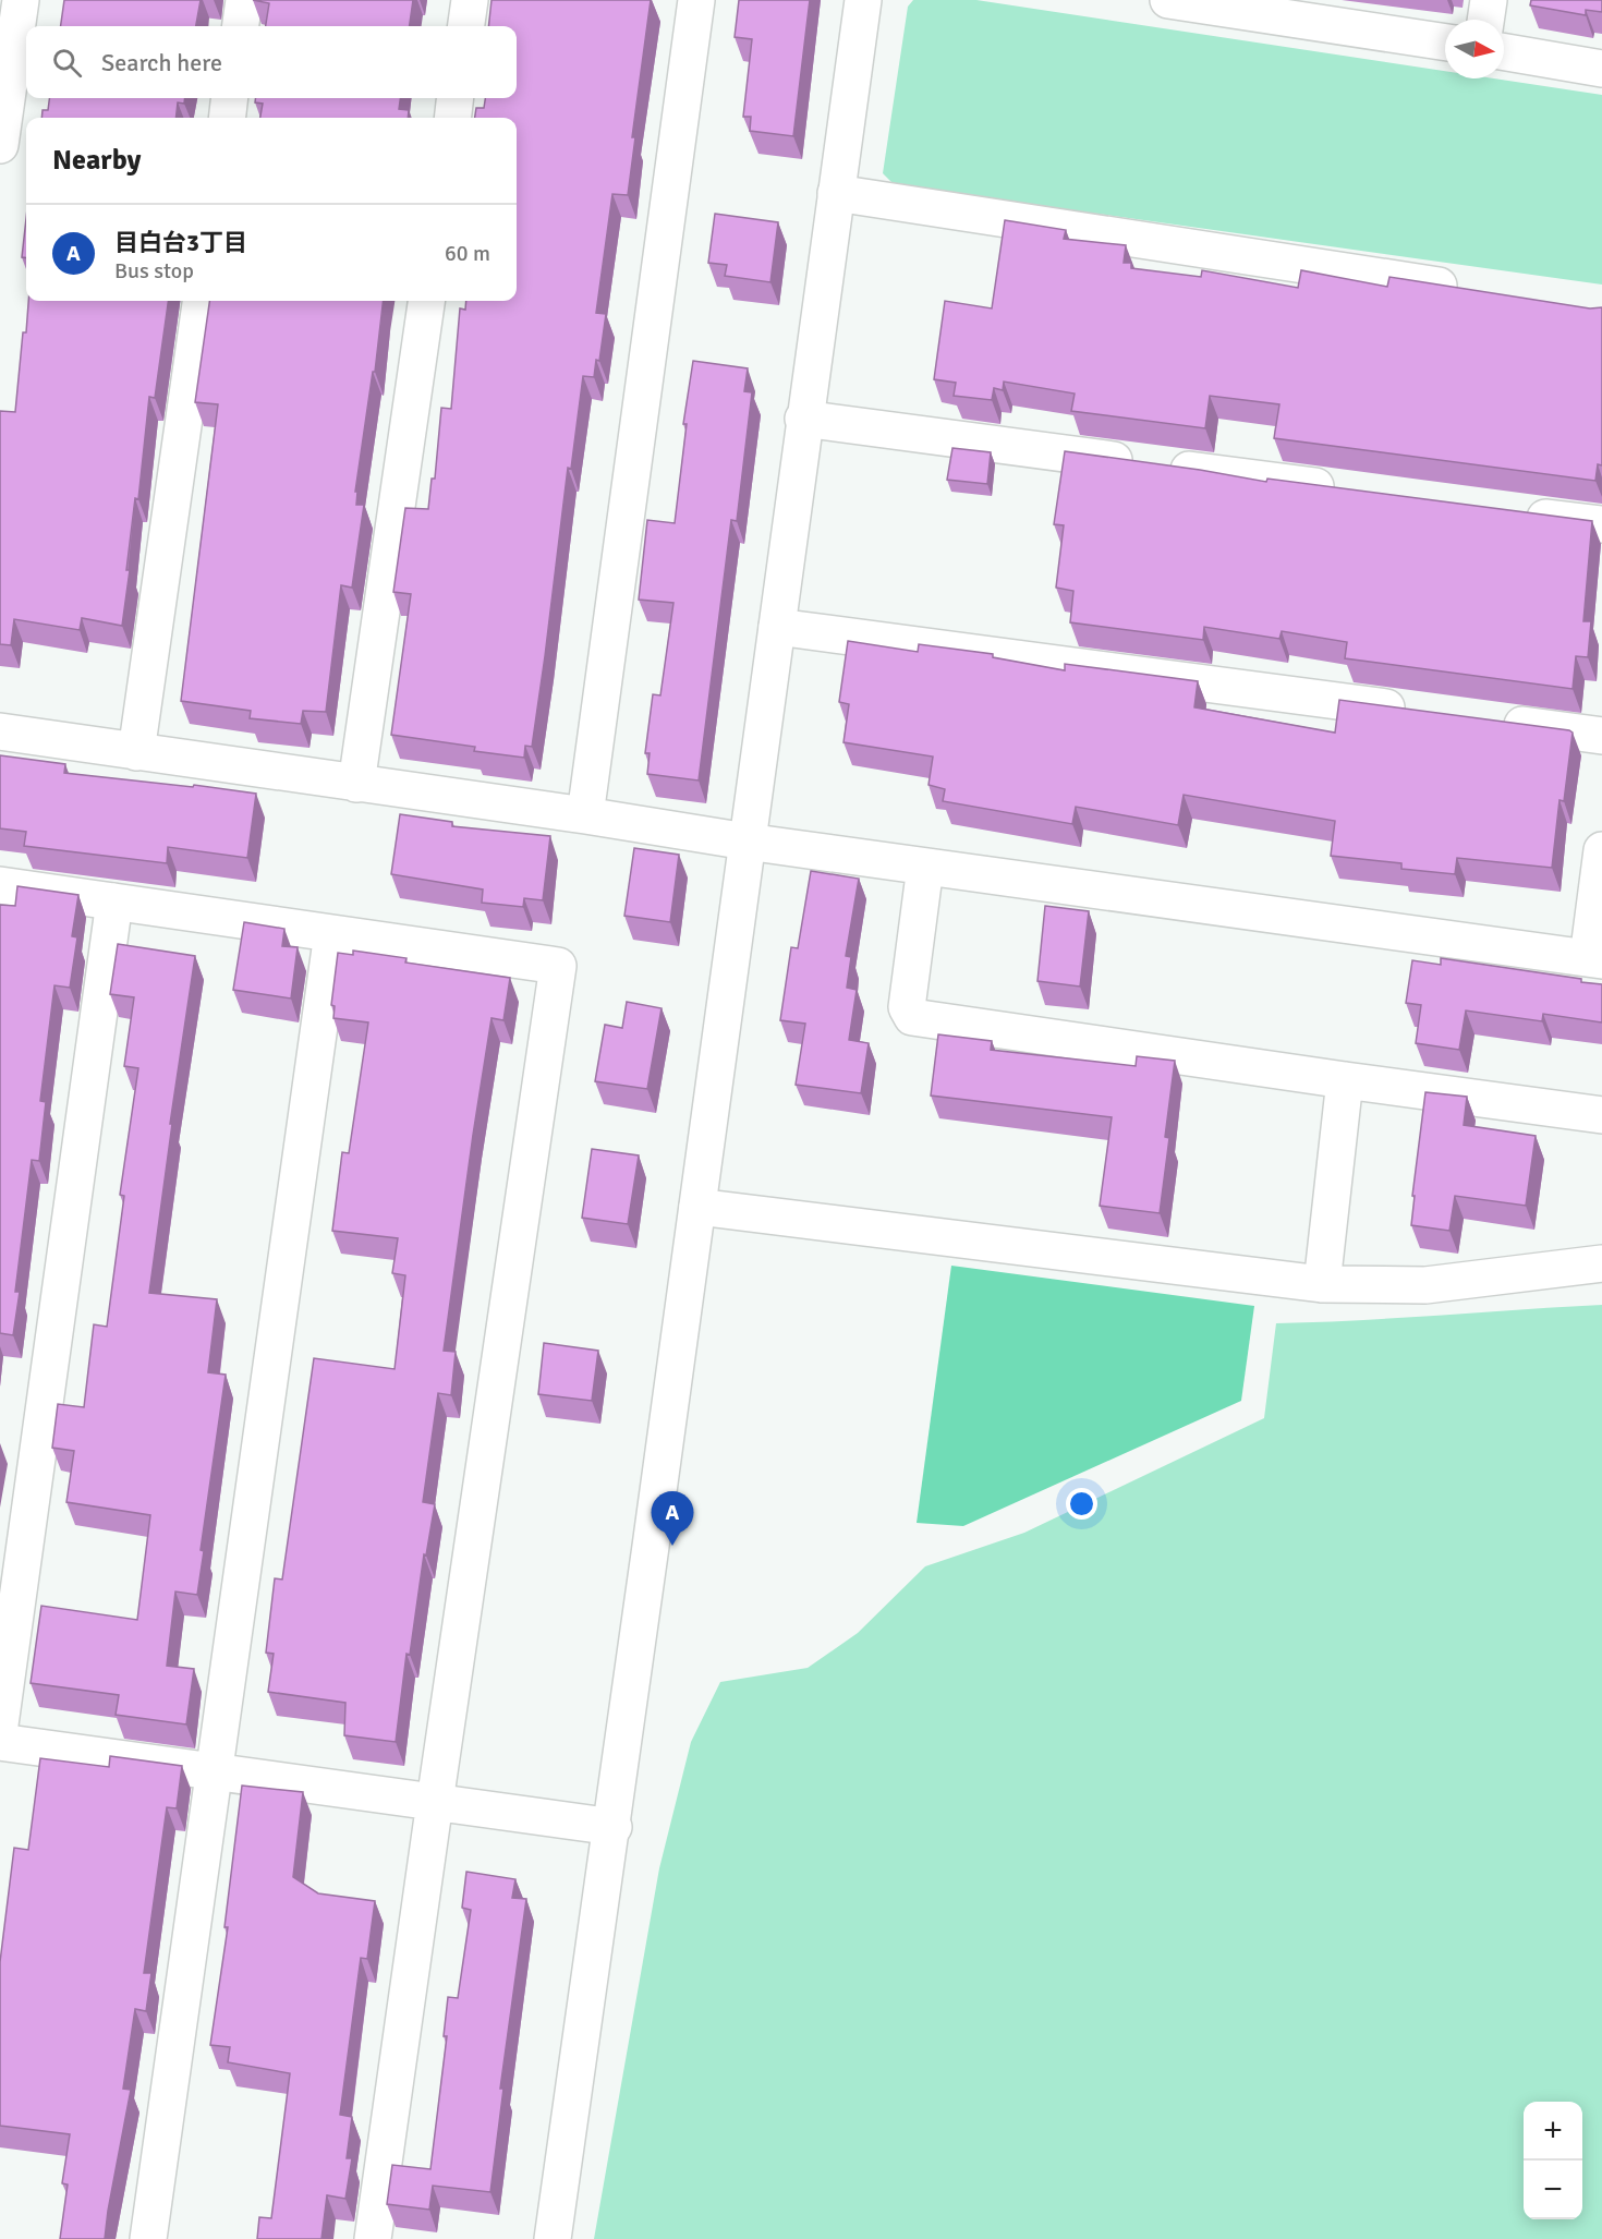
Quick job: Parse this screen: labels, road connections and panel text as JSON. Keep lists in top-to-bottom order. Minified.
{"north":"right","page":{"search":"Search here","heading":"Nearby","list":[{"mark":"A","name":"目白台3丁目","note":"Bus stop","value":"60 m"}],"pins":"A","map_buttons":["+","−"]}}
